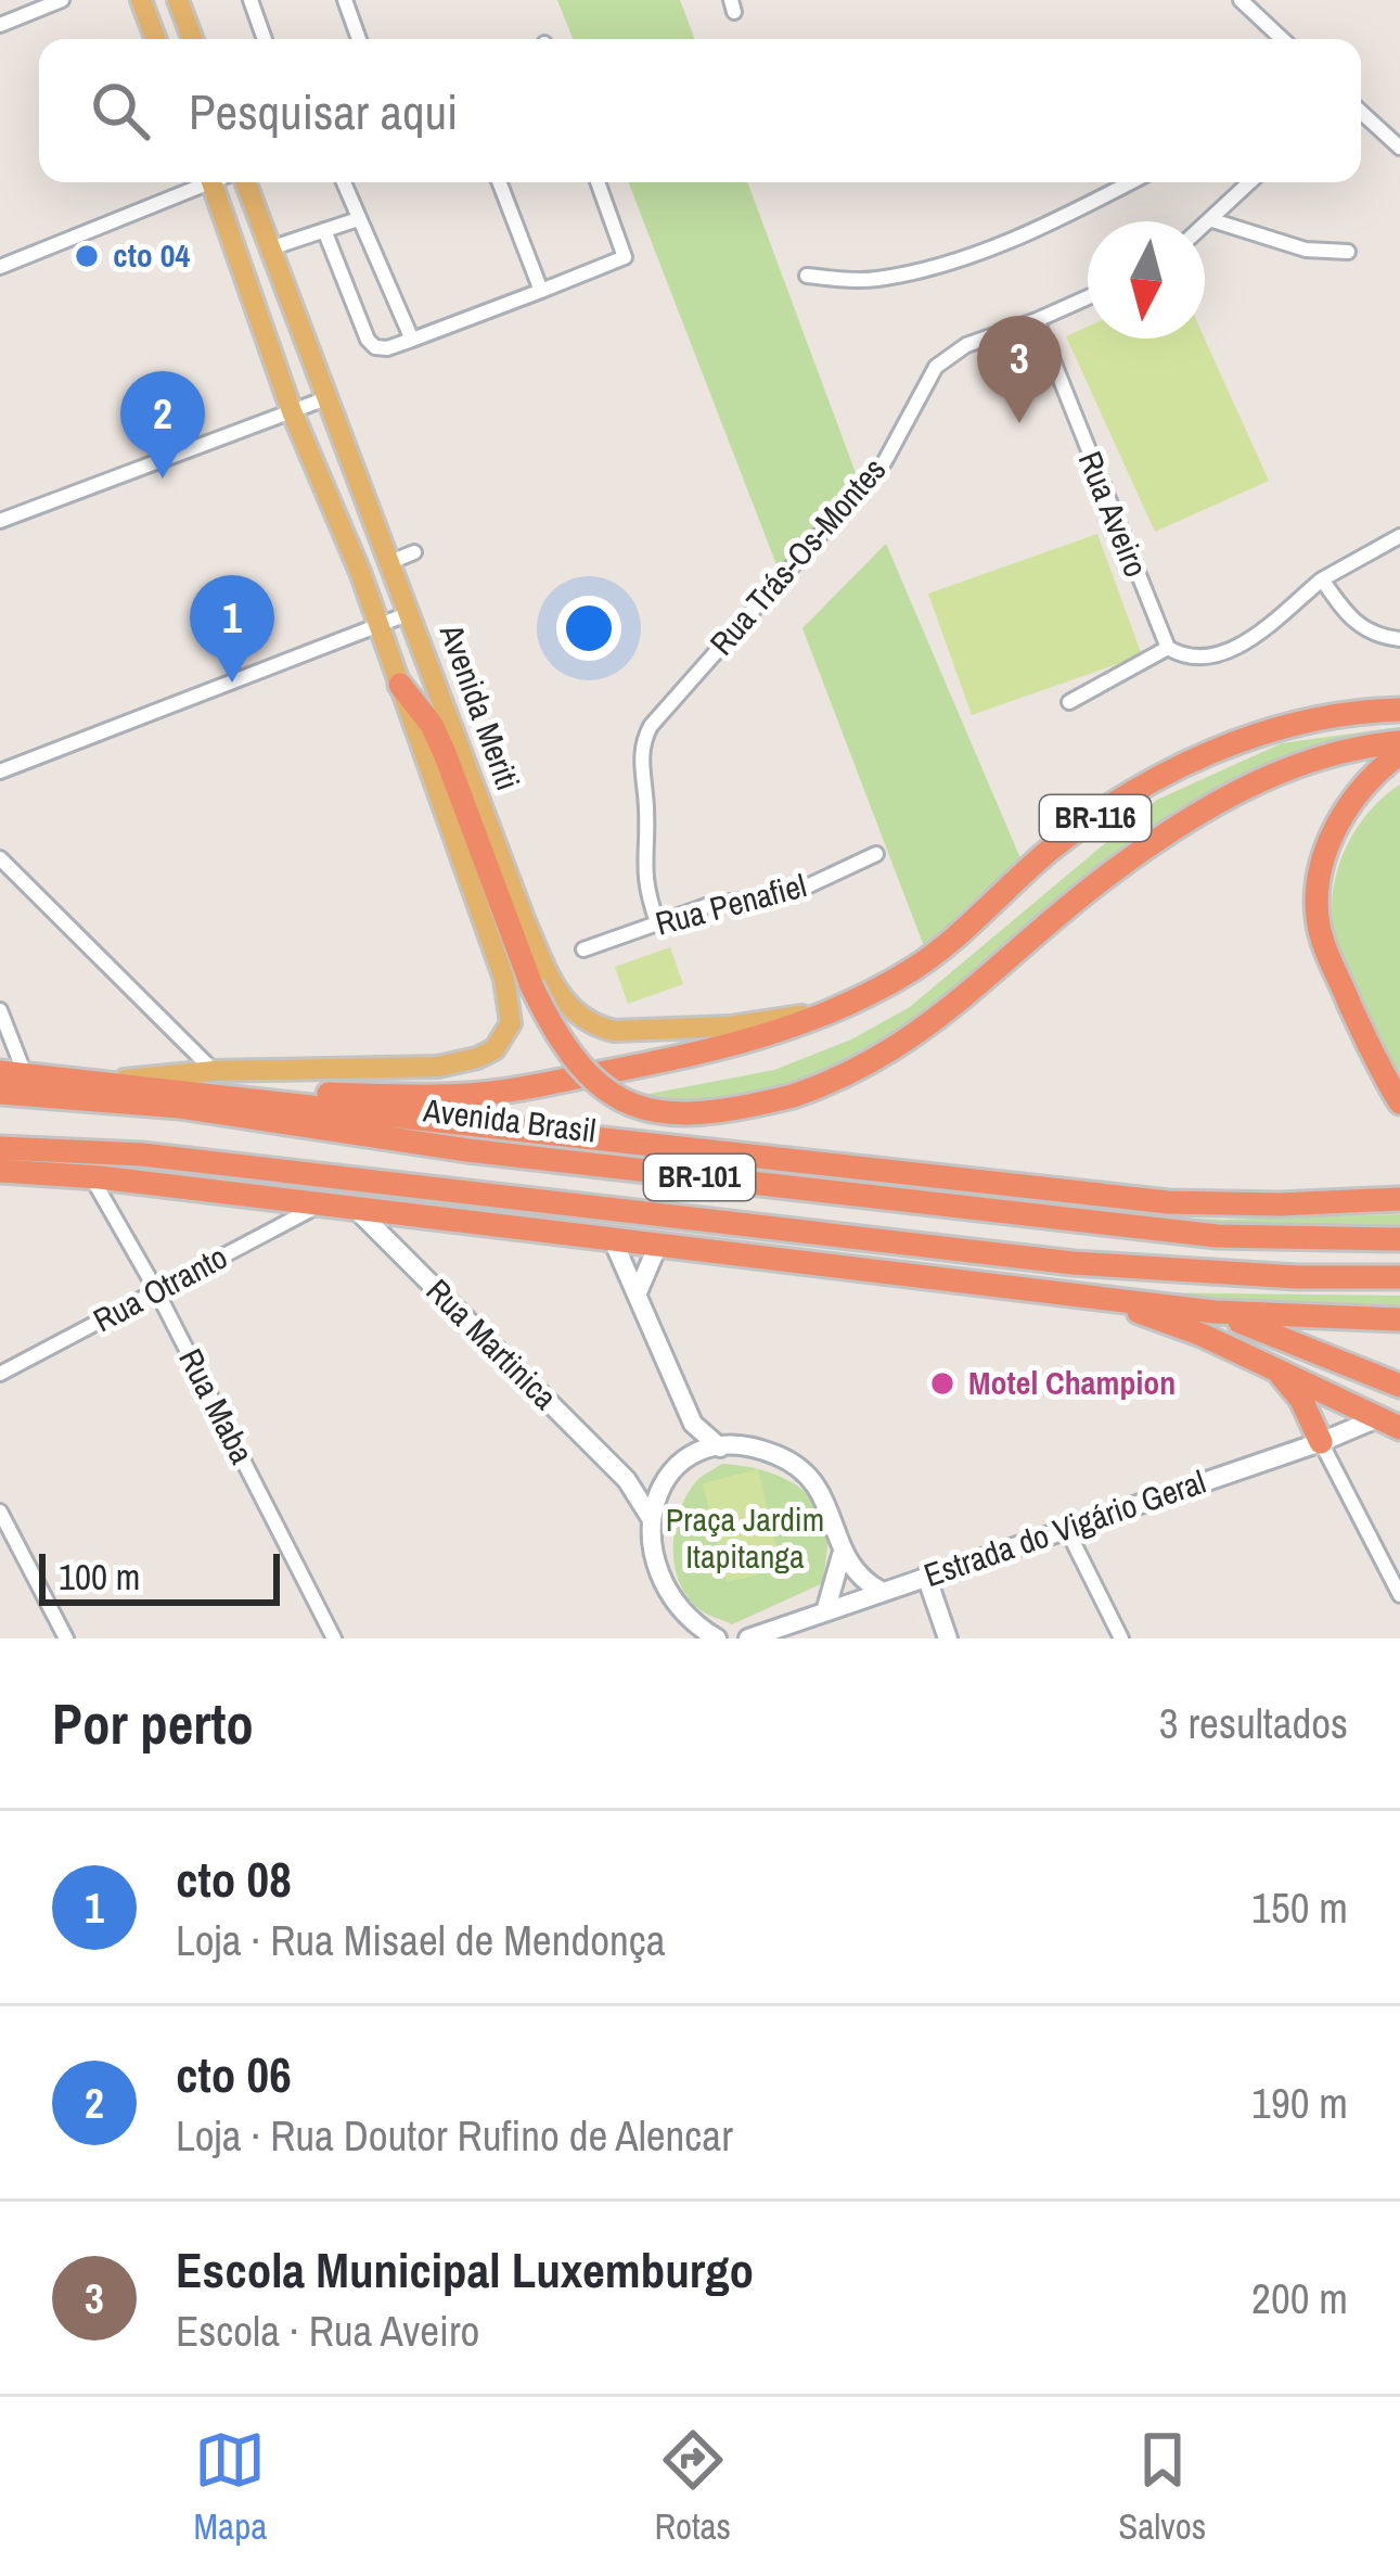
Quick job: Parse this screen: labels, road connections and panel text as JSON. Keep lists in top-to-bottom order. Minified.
{"streets":{"highway":["BR-116","Avenida Brasil","BR-101"],"main road":["Avenida Meriti"],"street":["Rua Aveiro","Rua Trás-Os-Montes","Rua Penafiel","Rua Otranto","Rua Martinica","Rua Maba","Estrada do Vigário Geral"]},"crossings":[["Rua Aveiro","Rua Trás-Os-Montes"],["Rua Trás-Os-Montes","Rua Penafiel"],["Avenida Meriti","BR-116"],["Avenida Meriti","Avenida Brasil"],["BR-116","Avenida Brasil"],["Rua Otranto","Rua Maba"]],"parks":["Praça Jardim Itapitanga"],"places":["cto 04","Motel Champion"],"scale_bar":"100 m","north":"bottom","page":{"search":"Pesquisar aqui","pins":["3","2","1"],"scale":"100 m","heading":["Por perto","3 resultados"],"list":[{"mark":"1","name":"cto 08","note":"Loja · Rua Misael de Mendonça","value":"150 m"},{"mark":"2","name":"cto 06","note":"Loja · Rua Doutor Rufino de Alencar","value":"190 m"},{"mark":"3","name":"Escola Municipal Luxemburgo","note":"Escola · Rua Aveiro","value":"200 m"}],"nav":["Mapa","Rotas","Salvos"]}}
